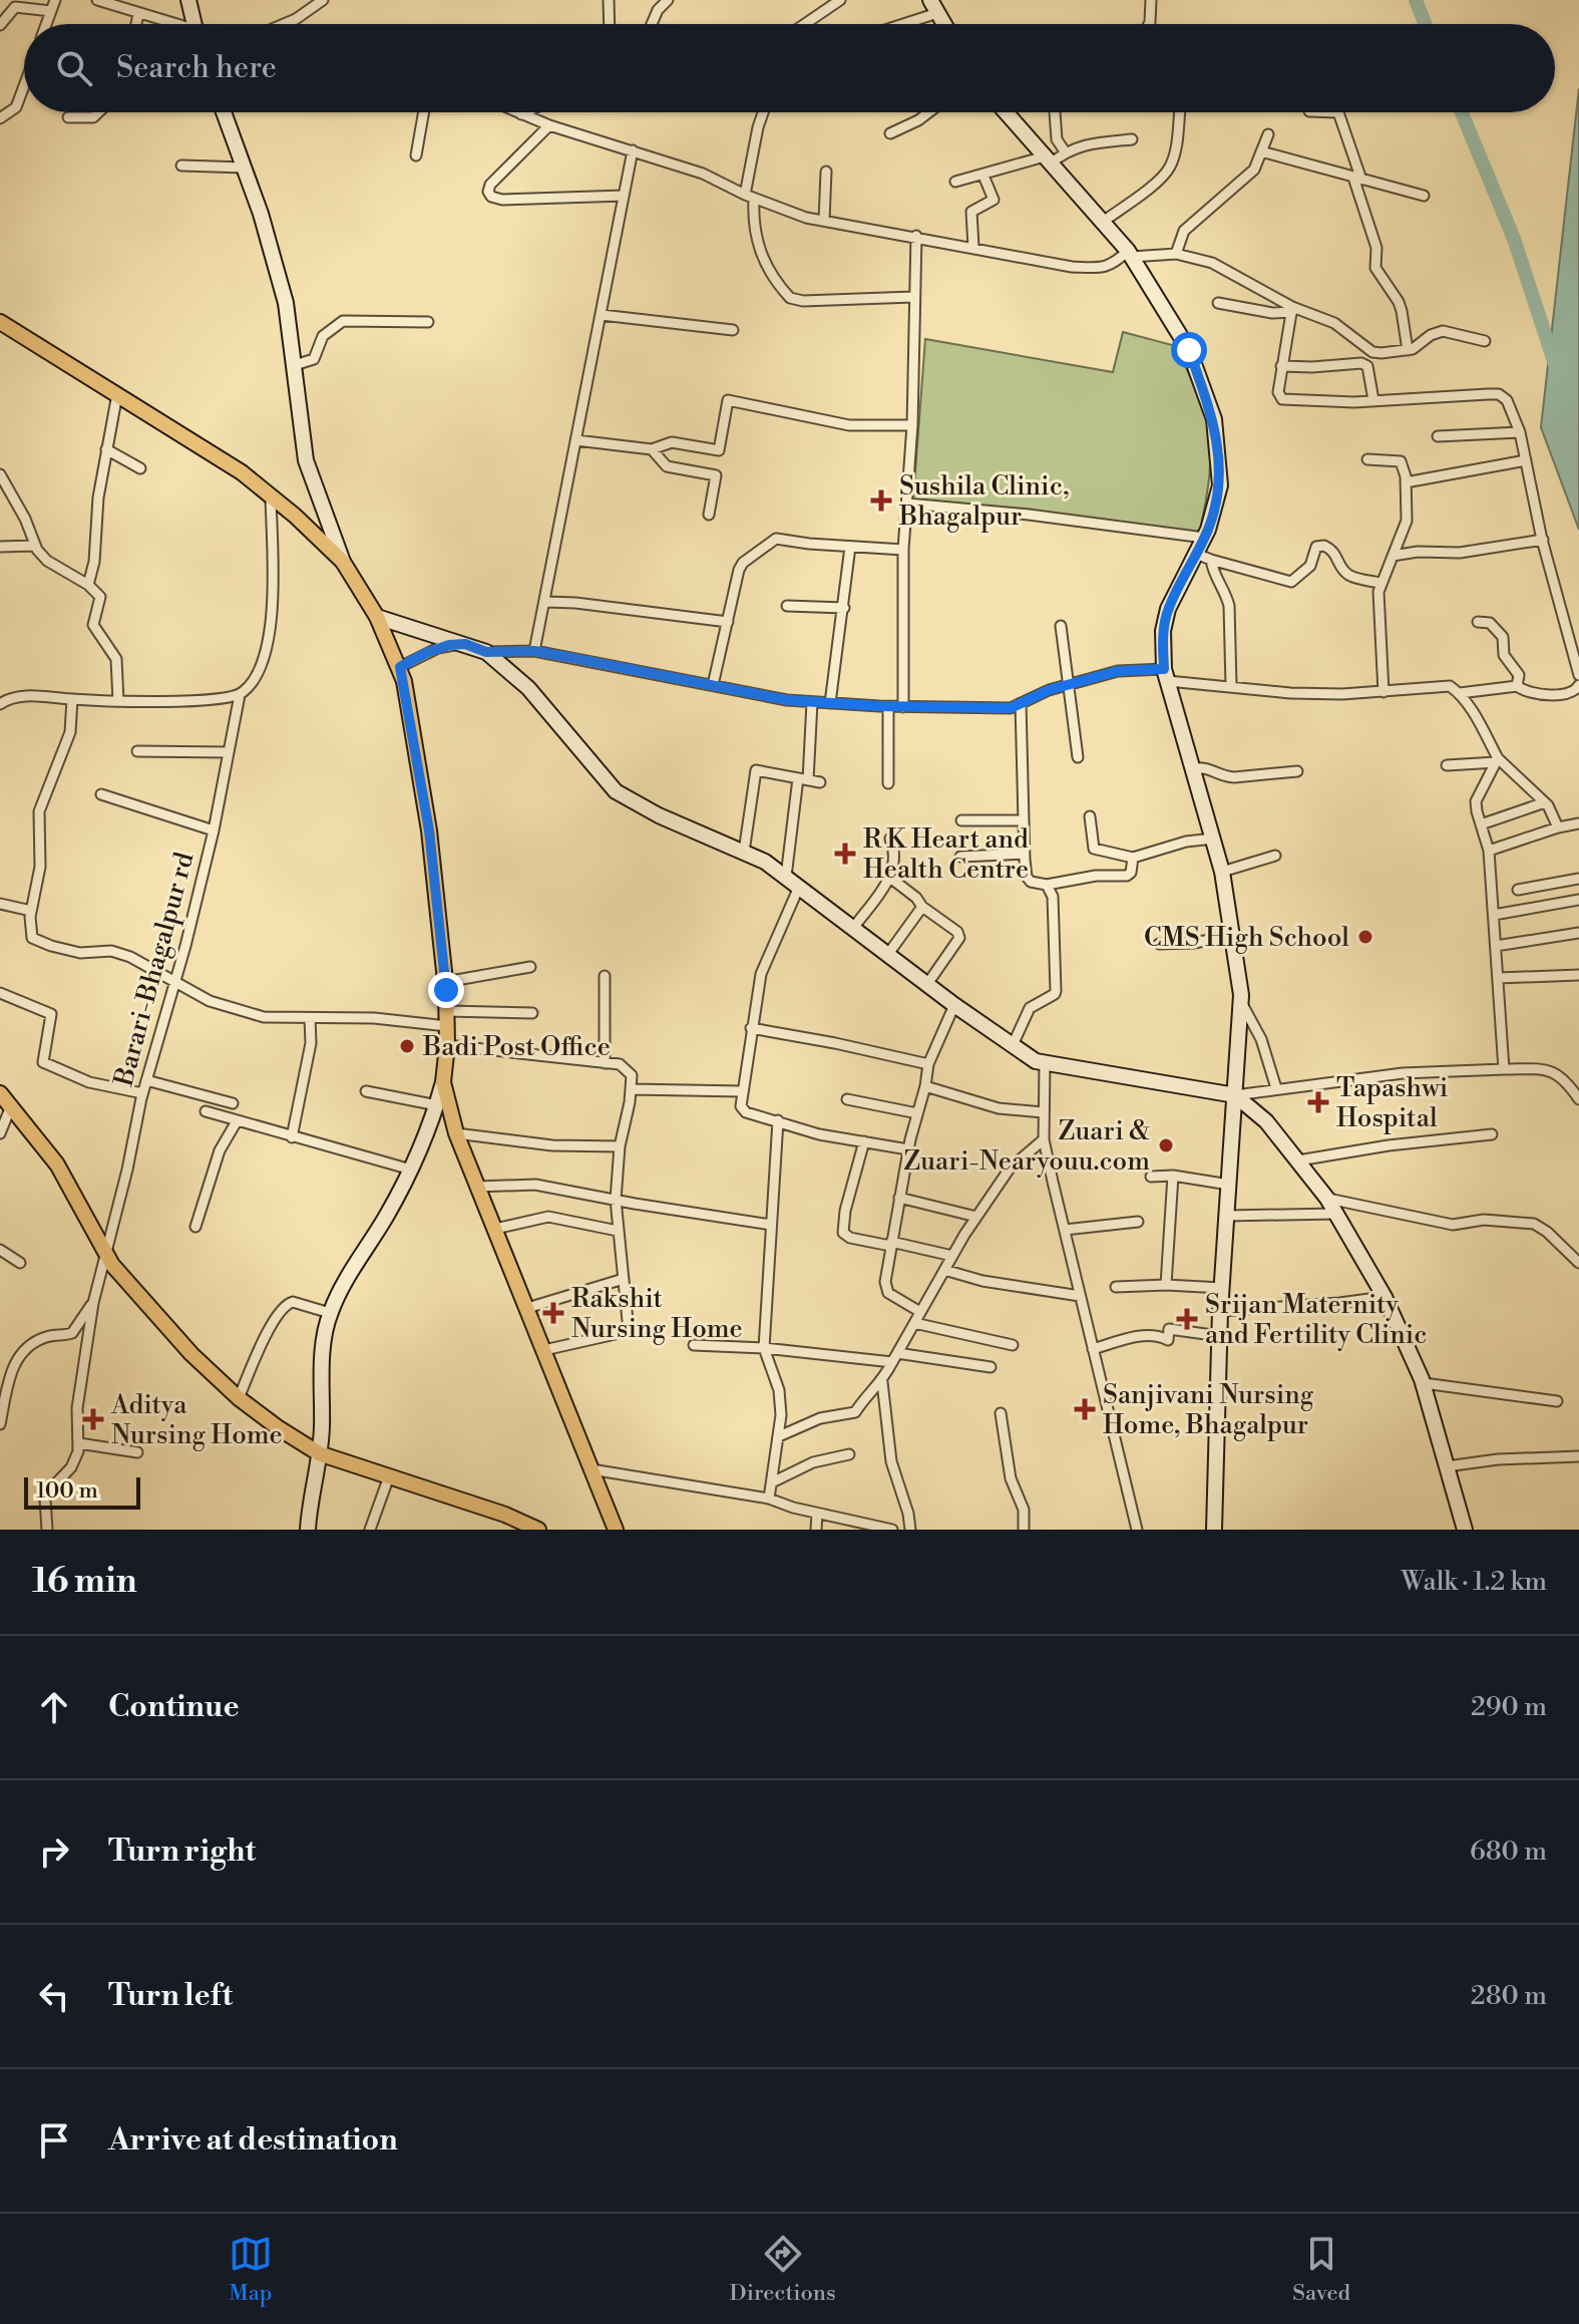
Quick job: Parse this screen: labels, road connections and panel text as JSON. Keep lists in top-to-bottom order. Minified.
{"streets":{"street":["Barari-Bhagalpur rd"]},"places":{"health":["Sushila Clinic, Bhagalpur","R K Heart and Health Centre","Tapashwi Hospital","Rakshit Nursing Home","Srijan Maternity and Fertility Clinic","Sanjivani Nursing Home, Bhagalpur","Aditya Nursing Home"],"other":["CMS High School","Badi Post Office","Zuari & Zuari-Nearyouu.com"]},"scale_bar":"100 m","page":{"search":"Search here","scale":"100 m","heading":["16 min","Walk · 1.2 km"],"list":[["Continue","290 m"],["Turn right","680 m"],["Turn left","280 m"],"Arrive at destination"],"nav":["Map","Directions","Saved"]}}
